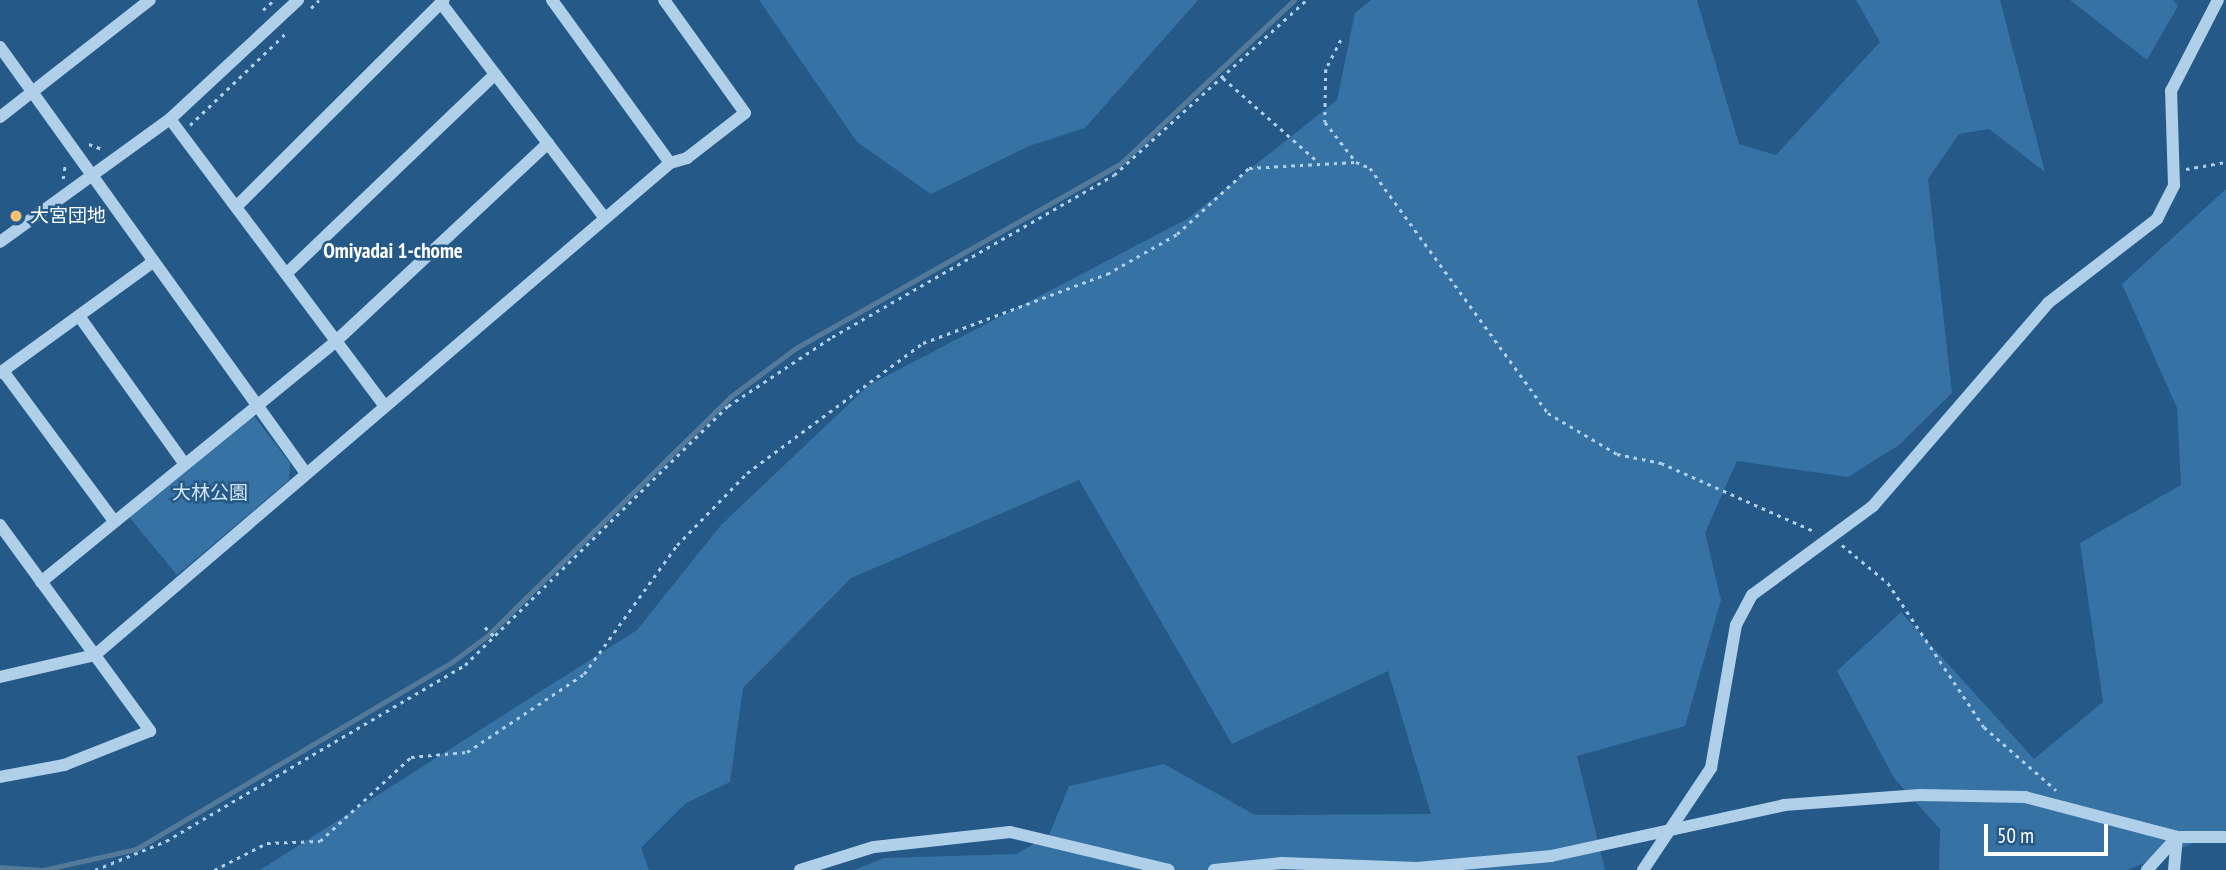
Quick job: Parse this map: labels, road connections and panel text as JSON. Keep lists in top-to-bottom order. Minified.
{"districts":["Omiyadai 1-chome"],"parks":["大林公園"],"places":["大宮団地"],"scale_bar":"50 m"}
